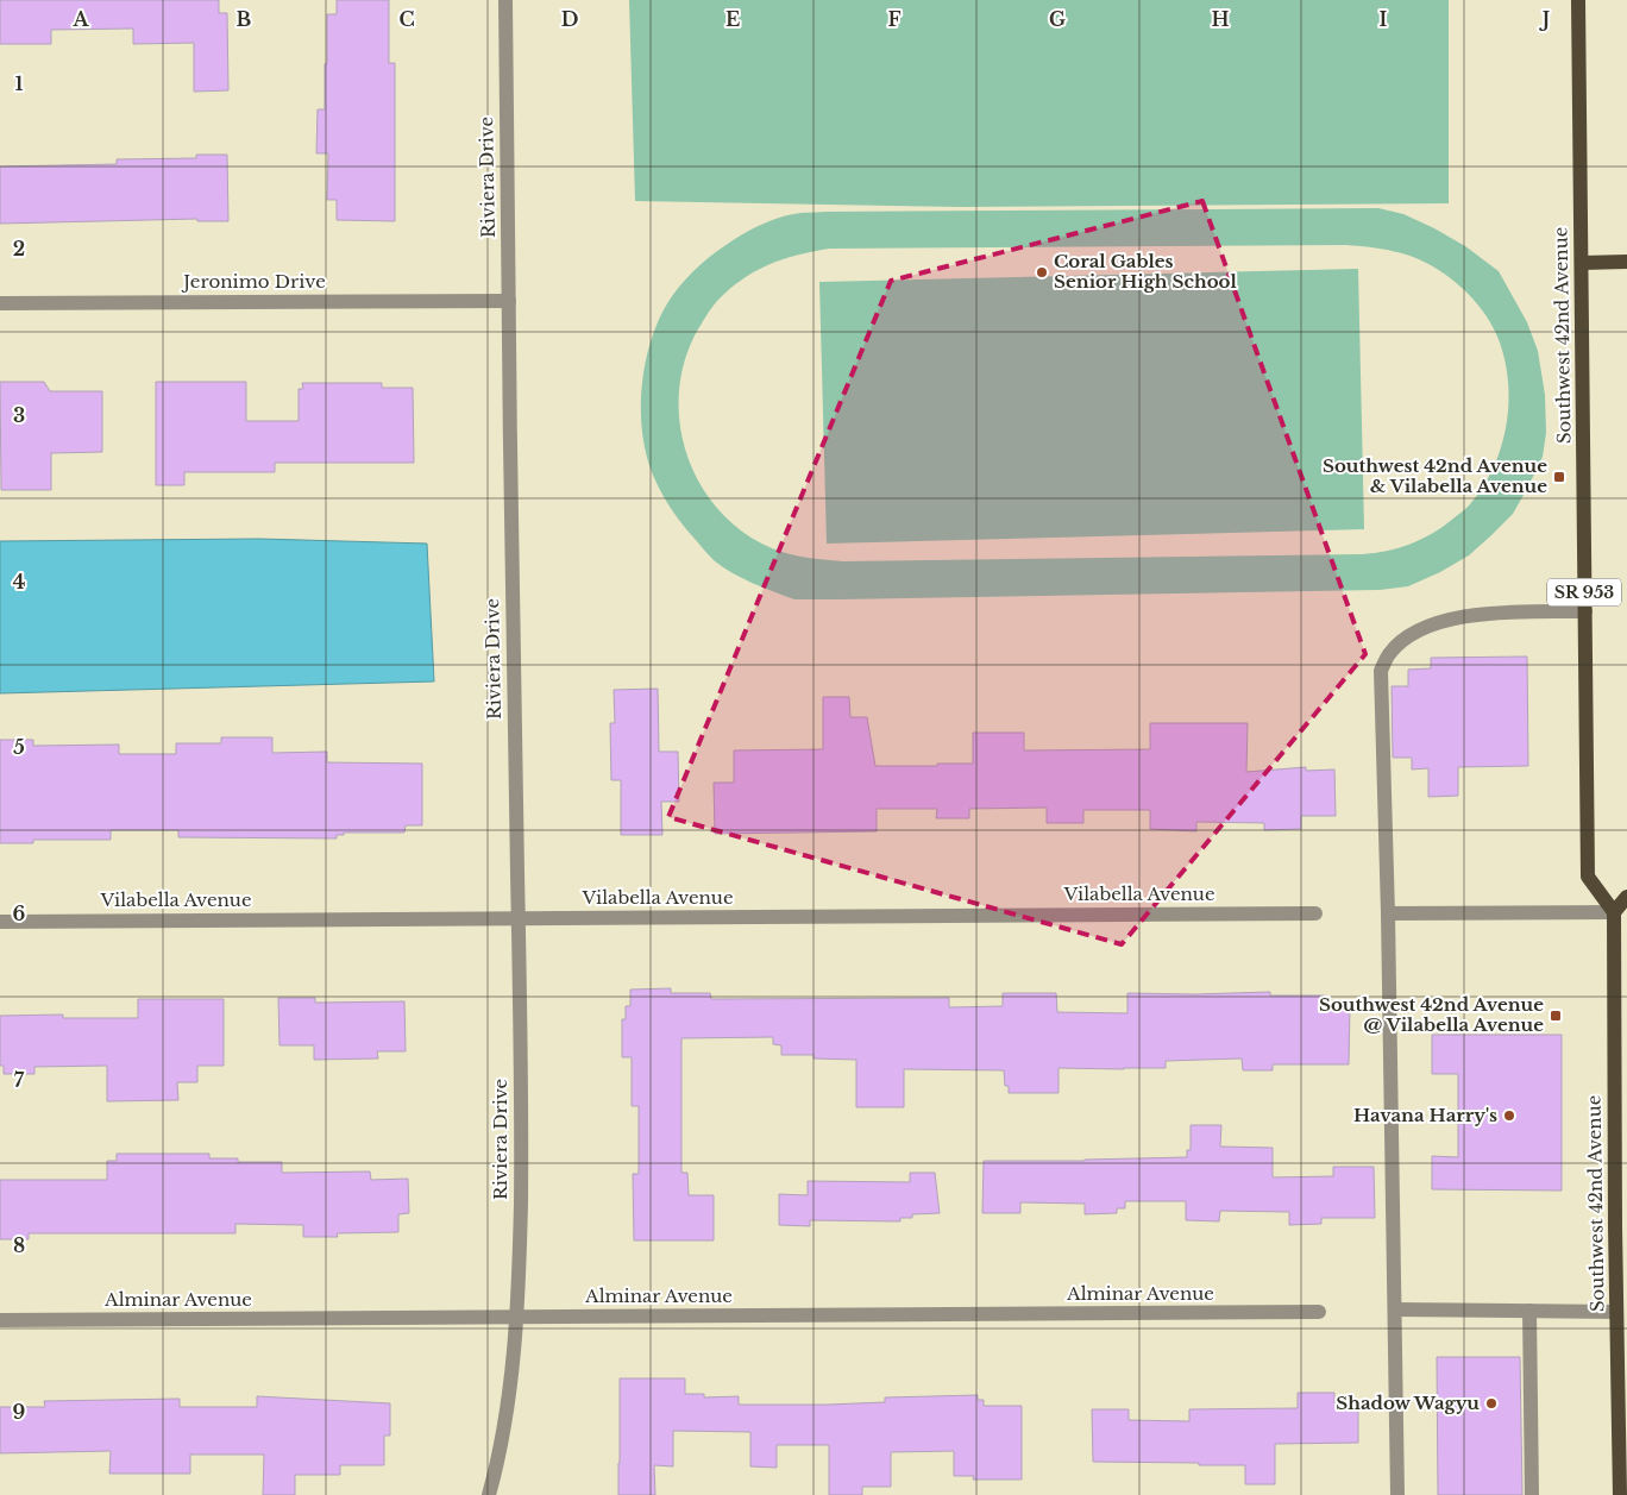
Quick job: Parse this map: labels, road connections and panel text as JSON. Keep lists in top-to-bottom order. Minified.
{"streets":{"main road":["Southwest 42nd Avenue","SR 953"],"street":["Riviera Drive","Jeronimo Drive","Vilabella Avenue","Alminar Avenue"]},"crossings":[["Riviera Drive","Jeronimo Drive"],["Riviera Drive","Vilabella Avenue"],["Riviera Drive","Alminar Avenue"]],"places":{"other":["Coral Gables Senior High School","Havana Harry's","Shadow Wagyu"],"transit":["Southwest 42nd Avenue & Vilabella Avenue","Southwest 42nd Avenue @ Vilabella Avenue"]},"grid":{"columns":["A","B","C","D","E","F","G","H","I","J"],"rows":["1","2","3","4","5","6","7","8","9"]}}
